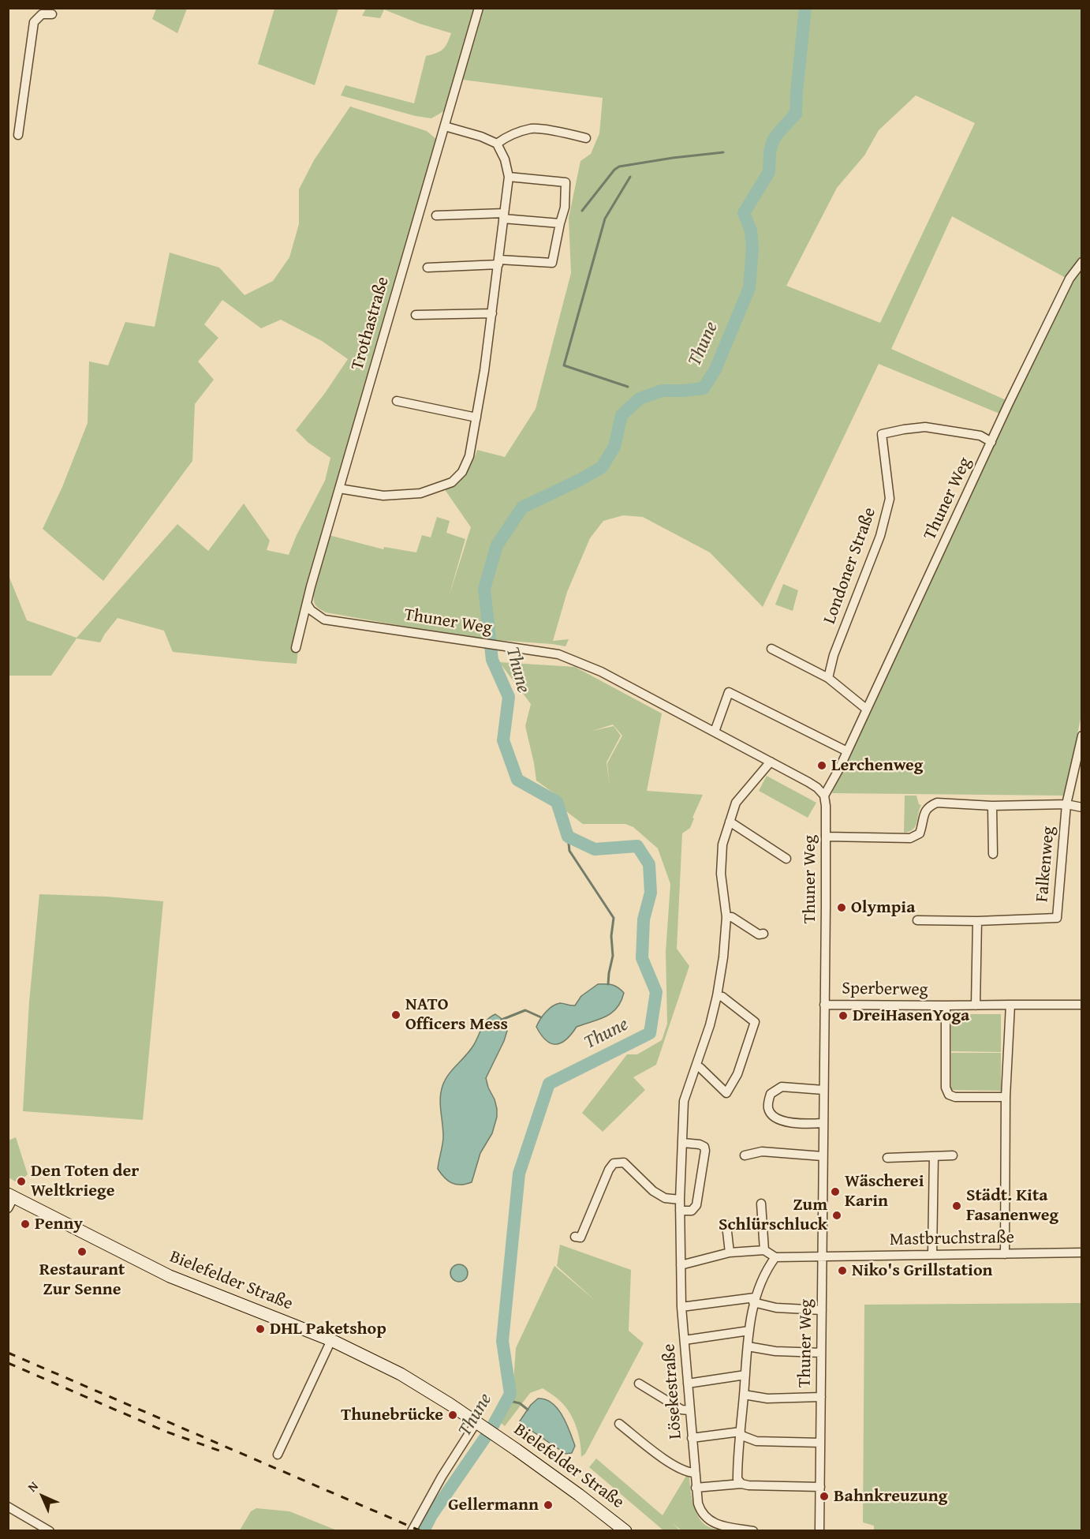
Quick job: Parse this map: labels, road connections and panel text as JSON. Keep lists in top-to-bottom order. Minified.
{"streets":{"main road":["Bielefelder Straße"],"street":["Trothastraße","Thuner Weg","Londoner Straße","Falkenweg","Sperberweg","Mastbruchstraße","Lösekestraße"]},"crossings":[["Trothastraße","Thuner Weg"],["Thuner Weg","Londoner Straße"],["Thuner Weg","Sperberweg"],["Thuner Weg","Mastbruchstraße"],["Thuner Weg","Lösekestraße"]],"water":["Thune"],"places":["Lerchenweg","Olympia","NATO Officers Mess","DreiHasenYoga","Den Toten der Weltkriege","Wäscherei Karin","Städt. Kita Fasanenweg","Zum Schlürschluck","Penny","Restaurant Zur Senne","Niko's Grillstation","DHL Paketshop","Thunebrücke","Bahnkreuzung","Gellermann"],"north":"top left"}
